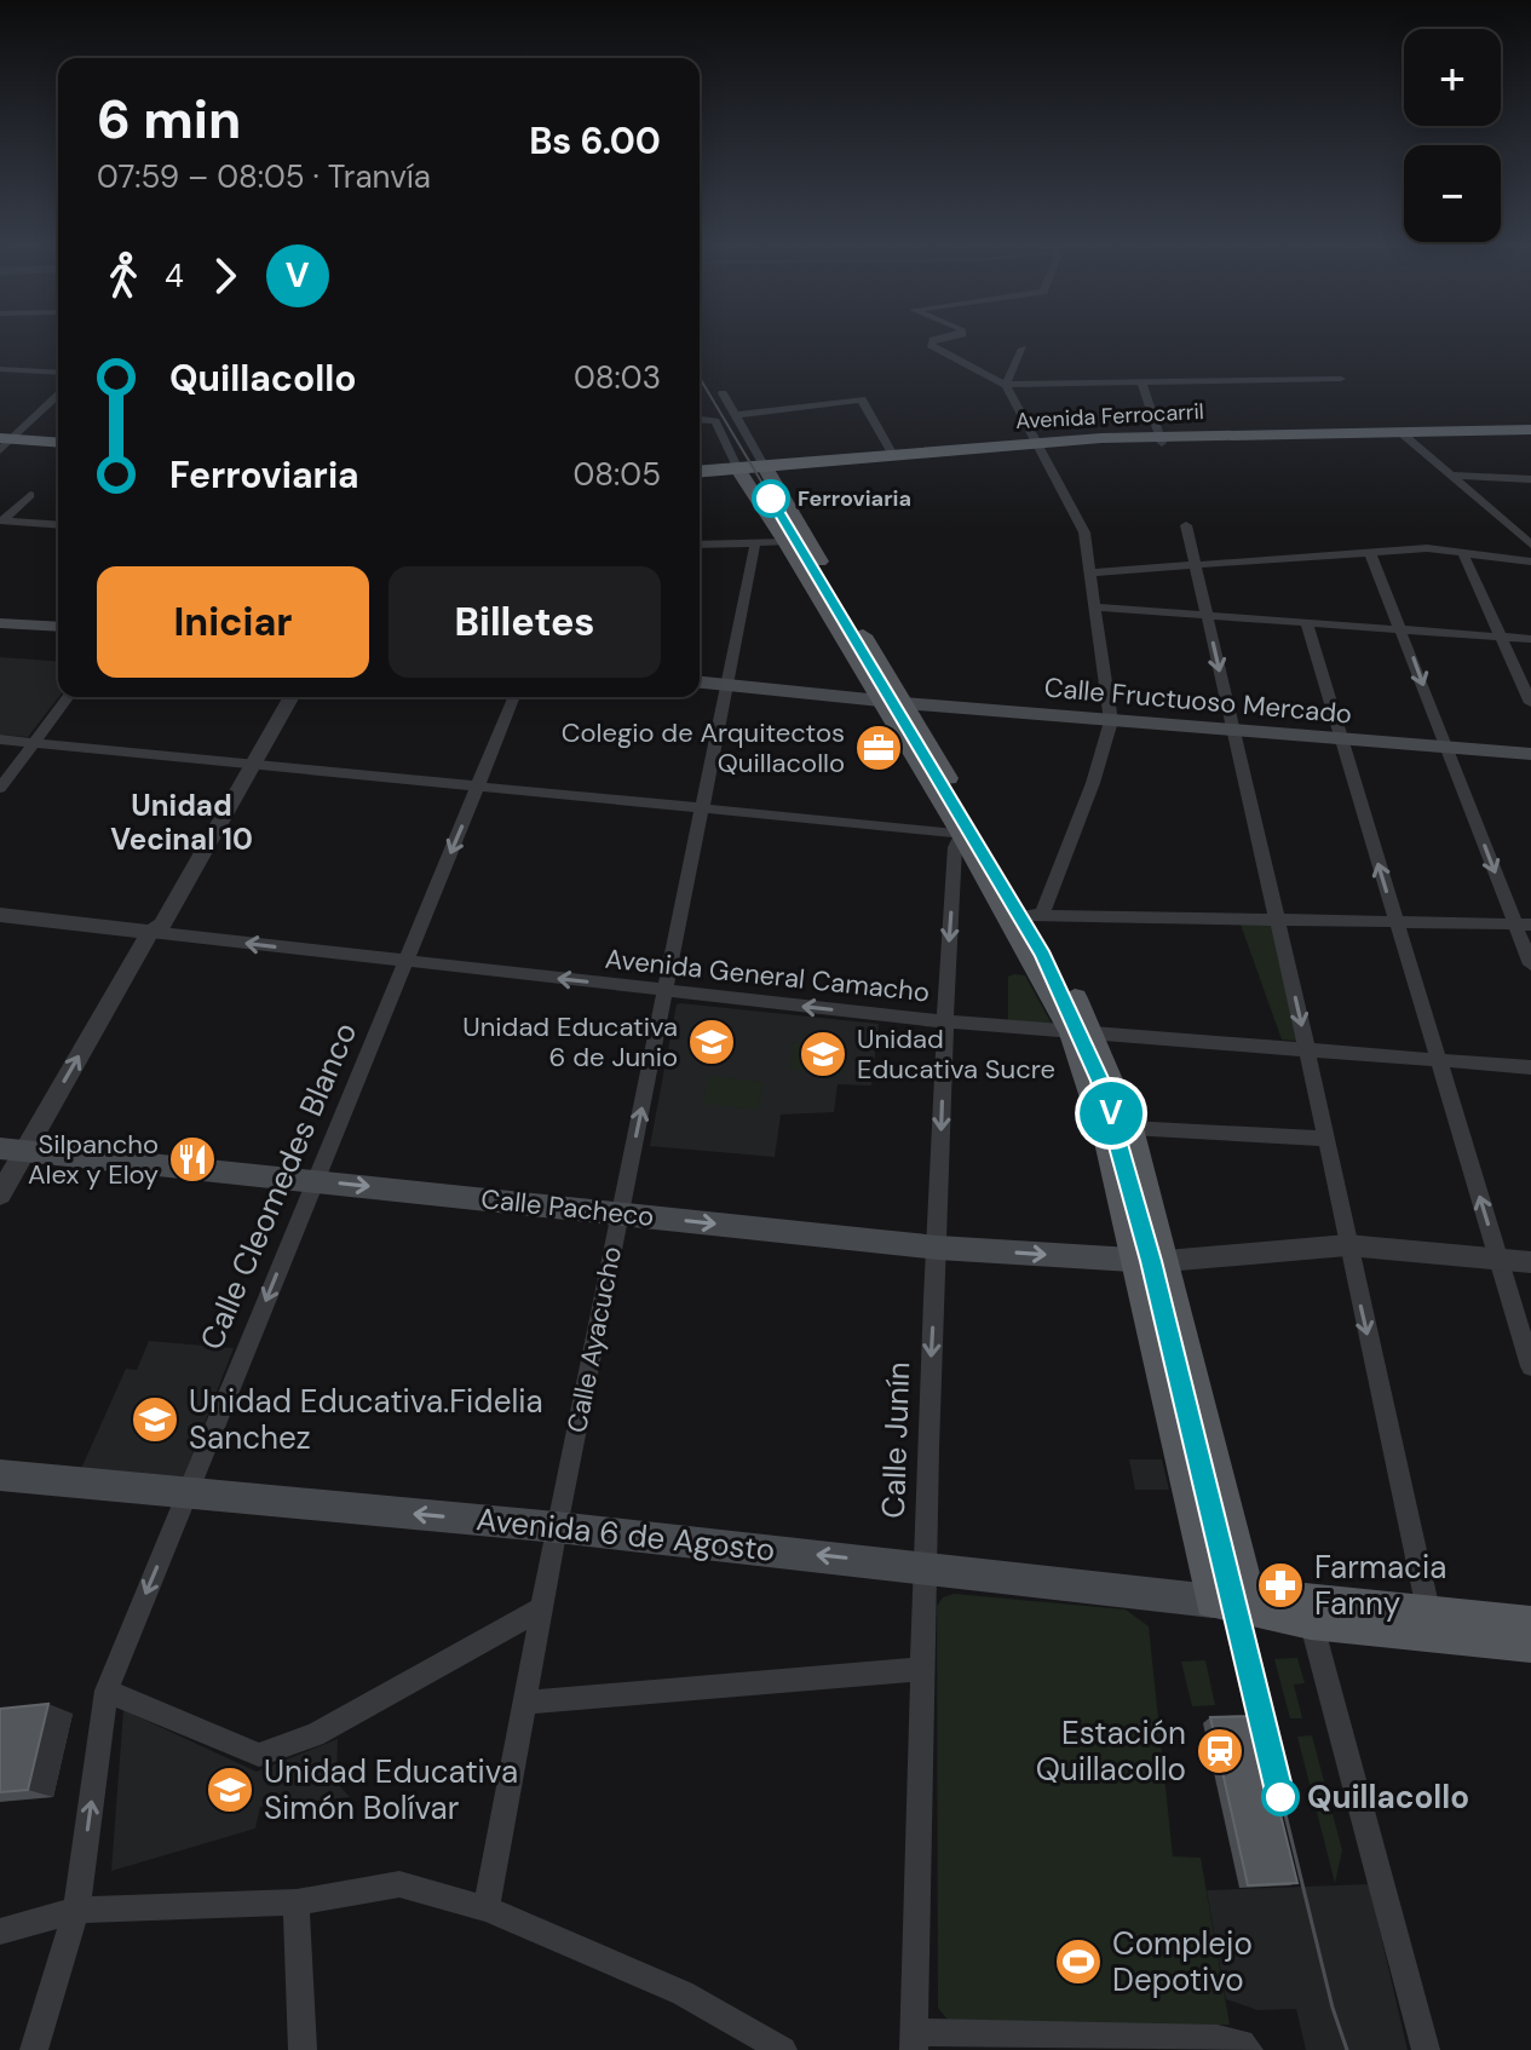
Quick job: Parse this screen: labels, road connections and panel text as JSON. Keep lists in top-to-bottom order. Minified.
{"streets":{"highway":["Avenida Ferrocarril"],"main road":["Calle Fructuoso Mercado","Calle Pacheco","Avenida 6 de Agosto"],"street":["Avenida General Camacho","Calle Cleomedes Blanco","Calle Ayacucho","Calle Junín"]},"crossings":[["Calle Fructuoso Mercado","Calle Ayacucho"],["Avenida General Camacho","Calle Cleomedes Blanco"],["Avenida General Camacho","Calle Ayacucho"],["Avenida General Camacho","Calle Junín"],["Calle Cleomedes Blanco","Calle Pacheco"],["Calle Cleomedes Blanco","Avenida 6 de Agosto"],["Calle Pacheco","Calle Ayacucho"],["Calle Pacheco","Calle Junín"],["Calle Ayacucho","Avenida 6 de Agosto"],["Calle Junín","Avenida 6 de Agosto"]],"one_way":["Avenida General Camacho","Calle Pacheco","Calle Junín","Avenida 6 de Agosto"],"districts":["Unidad Vecinal 10"],"places":{"other":["Ferroviaria","Quillacollo"],"office":["Colegio de Arquitectos Quillacollo"],"school or university":["Unidad Educativa 6 de Junio","Unidad Educativa Sucre","Unidad Educativa.Fidelia Sanchez","Unidad Educativa Simón Bolívar"],"restaurant":["Silpancho Alex y Eloy"],"pharmacy":["Farmacia Fanny"],"station":["Estación Quillacollo"],"sports":["Complejo Depotivo"]},"lines":["tram line V"],"page":{"on_map":"V","map_buttons":["+","−"],"heading":["6 min","07:59 – 08:05 · Tranvía","Bs 6.00"],"legs":["4","V"],"list":[{"name":"Quillacollo","value":"08:03"},{"name":"Ferroviaria","value":"08:05"}],"buttons":["Iniciar","Billetes"]}}
